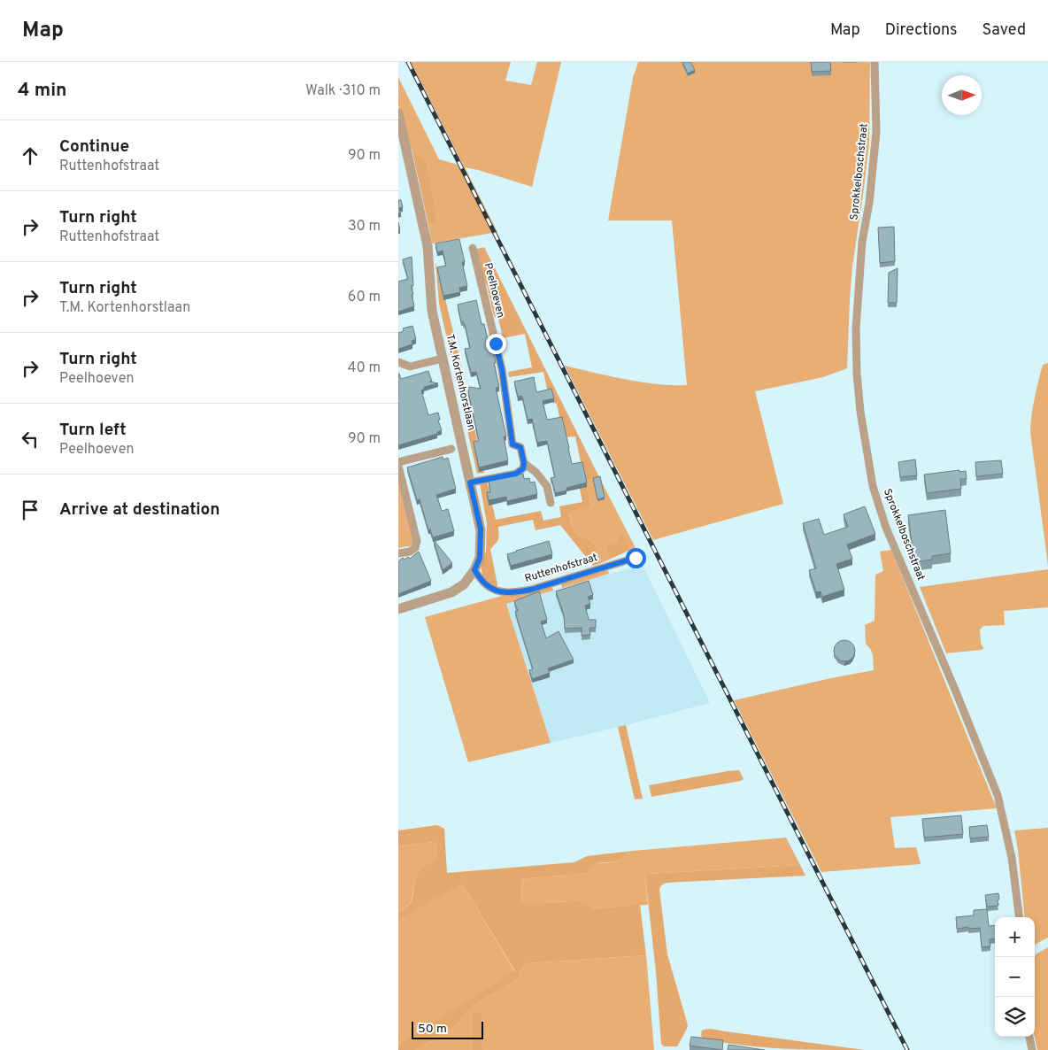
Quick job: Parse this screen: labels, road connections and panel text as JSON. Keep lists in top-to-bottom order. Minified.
{"streets":{"street":["Sprokkelboschstraat","Peelhoeven","T.M. Kortenhorstlaan","Ruttenhofstraat"]},"crossings":[["T.M. Kortenhorstlaan","Ruttenhofstraat"]],"scale_bar":"50 m","north":"right","page":{"header":"Map","nav":["Map","Directions","Saved"],"heading":["4 min","Walk · 310 m"],"list":[["Continue","Ruttenhofstraat","90 m"],["Turn right","Ruttenhofstraat","30 m"],["Turn right","T.M. Kortenhorstlaan","60 m"],["Turn right","Peelhoeven","40 m"],["Turn left","Peelhoeven","90 m"],"Arrive at destination"],"map_buttons":["+","−"],"scale":"50 m"}}
